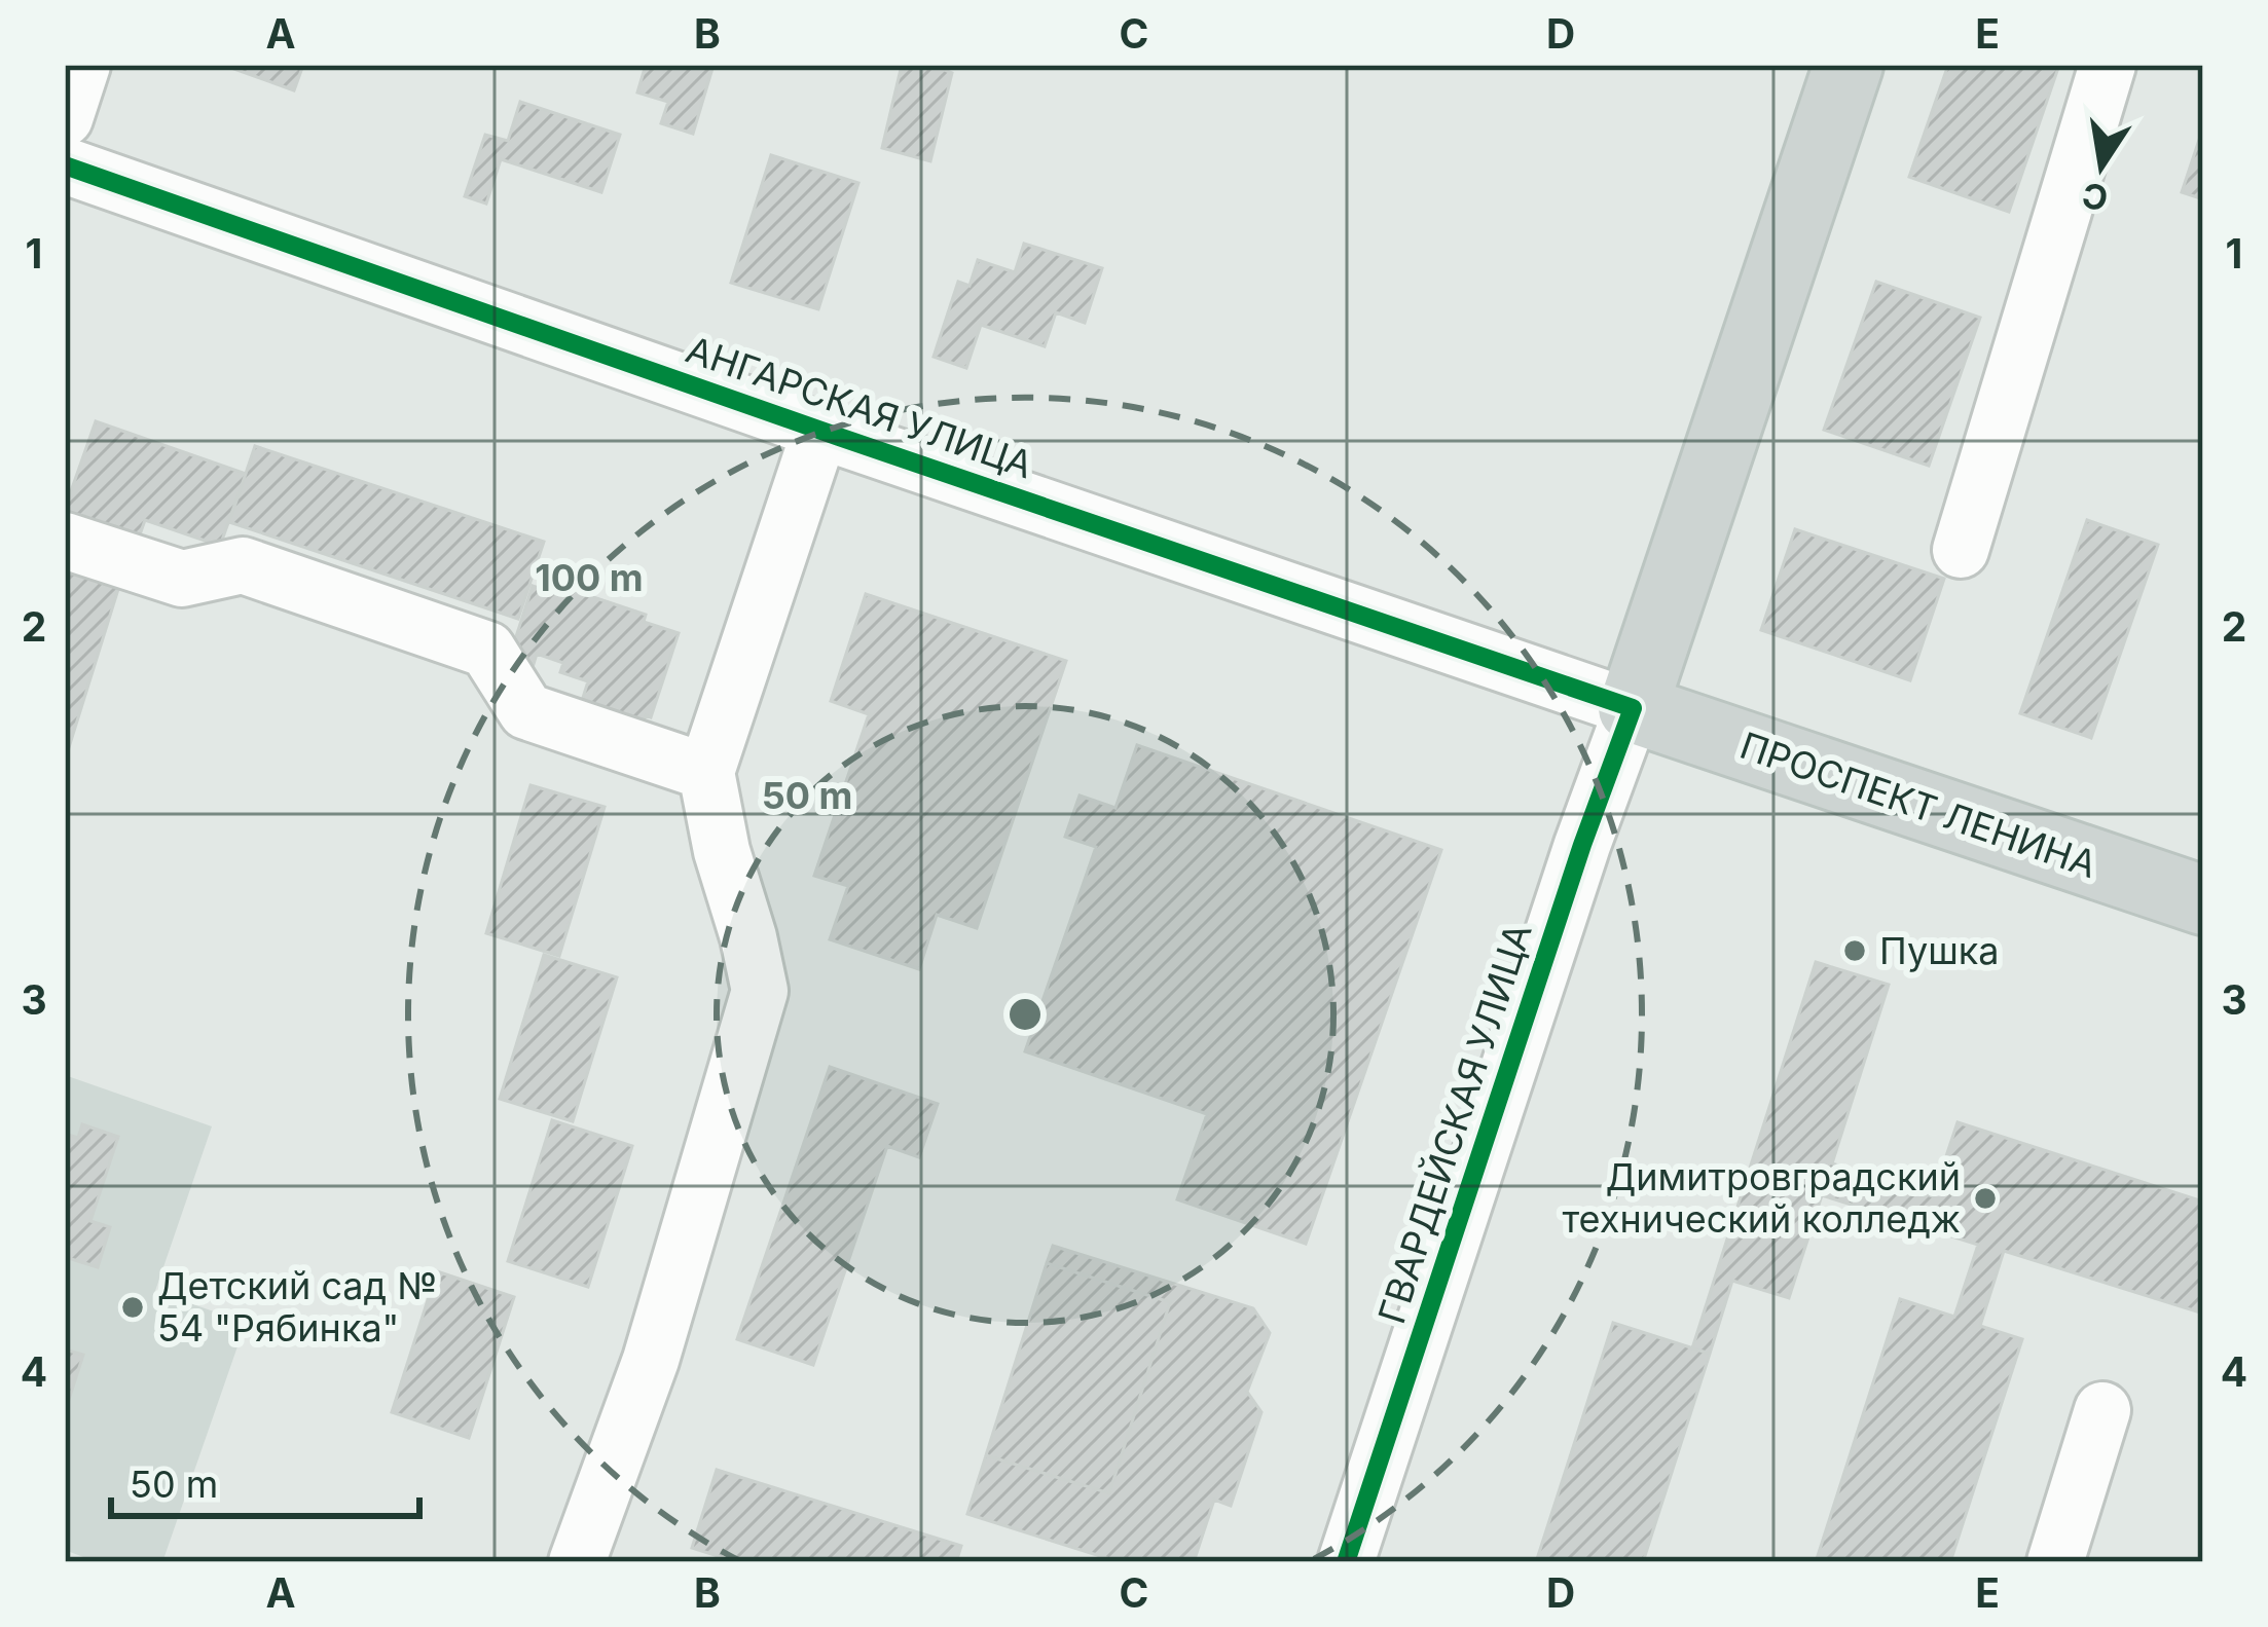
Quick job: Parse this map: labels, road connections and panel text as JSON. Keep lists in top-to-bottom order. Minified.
{"streets":{"main road":["ПРОСПЕКТ ЛЕНИНА","ГВАРДЕЙСКАЯ УЛИЦА"],"street":["АНГАРСКАЯ УЛИЦА"]},"crossings":[["АНГАРСКАЯ УЛИЦА","ПРОСПЕКТ ЛЕНИНА"],["АНГАРСКАЯ УЛИЦА","ГВАРДЕЙСКАЯ УЛИЦА"],["ПРОСПЕКТ ЛЕНИНА","ГВАРДЕЙСКАЯ УЛИЦА"]],"places":["Пушка","Димитровградский технический колледж","Детский сад № 54 \"Рябинка\""],"scale_bar":"50 m","north":"bottom","grid":{"columns":["A","B","C","D","E"],"rows":["1","2","3","4"]},"rings":["100 m","50 m"]}
